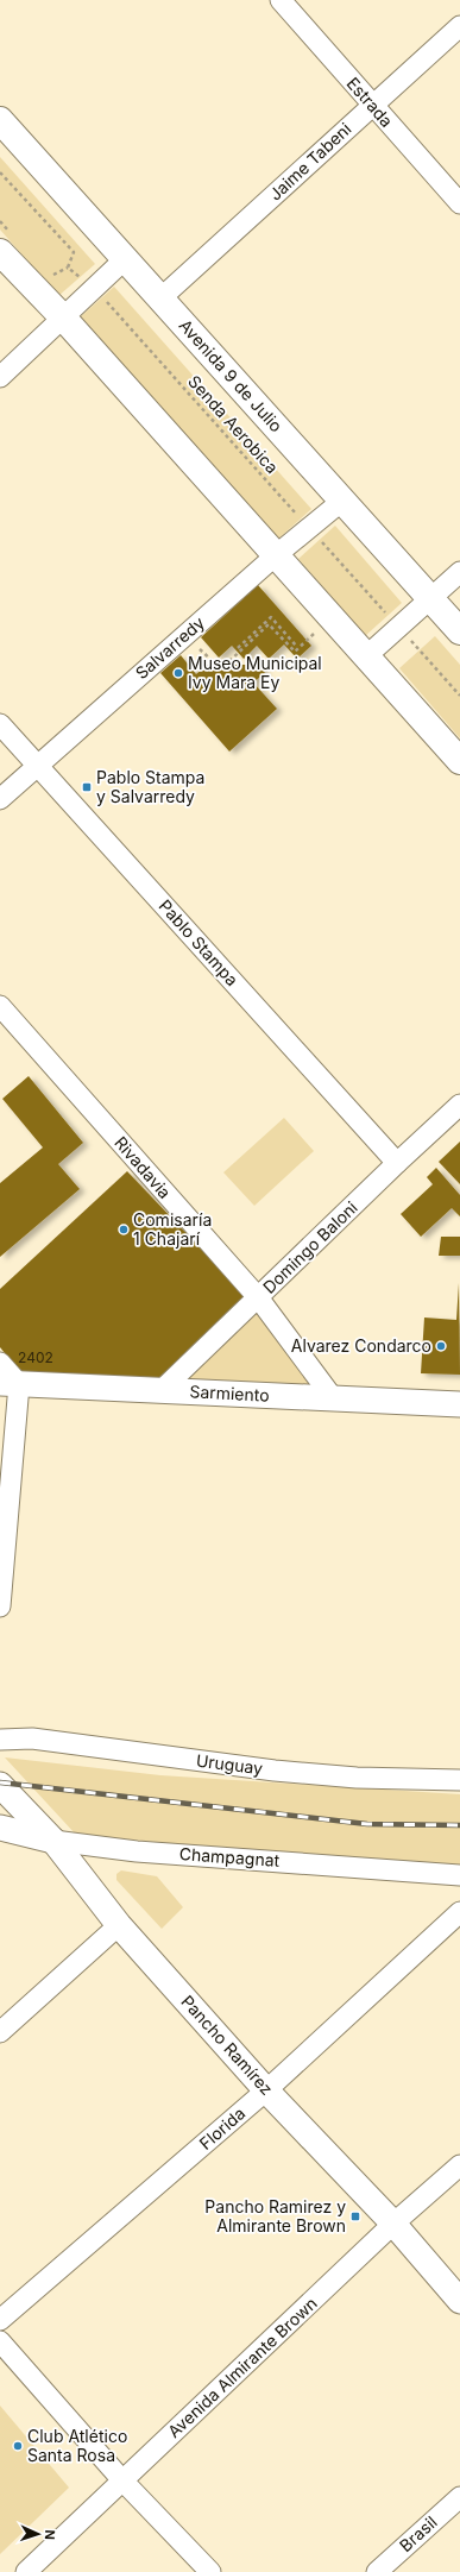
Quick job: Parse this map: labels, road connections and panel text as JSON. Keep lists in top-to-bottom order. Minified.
{"streets":{"main road":["Avenida 9 de Julio"],"street":["Estrada","Jaime Tabeni","Salvarredy","Pablo Stampa","Rivadavia","Domingo Baloni","Sarmiento","Uruguay","Champagnat","Pancho Ramírez","Florida","Avenida Almirante Brown","Brasil"],"path":["Senda Aerobica"]},"crossings":[["Estrada","Jaime Tabeni"],["Jaime Tabeni","Avenida 9 de Julio"],["Avenida 9 de Julio","Salvarredy"],["Senda Aerobica","Salvarredy"],["Salvarredy","Pablo Stampa"],["Pablo Stampa","Domingo Baloni"],["Rivadavia","Domingo Baloni"],["Rivadavia","Sarmiento"],["Domingo Baloni","Sarmiento"],["Champagnat","Pancho Ramírez"],["Pancho Ramírez","Florida"],["Pancho Ramírez","Avenida Almirante Brown"]],"places":{"other":["Museo Municipal Ivy Mara Ey","Comisaría 1 Chajarí","Alvarez Condarco","Club Atlético Santa Rosa"],"transit":["Pablo Stampa y Salvarredy","Pancho Ramirez y Almirante Brown"]},"house_numbers":["2402"],"north":"right"}
